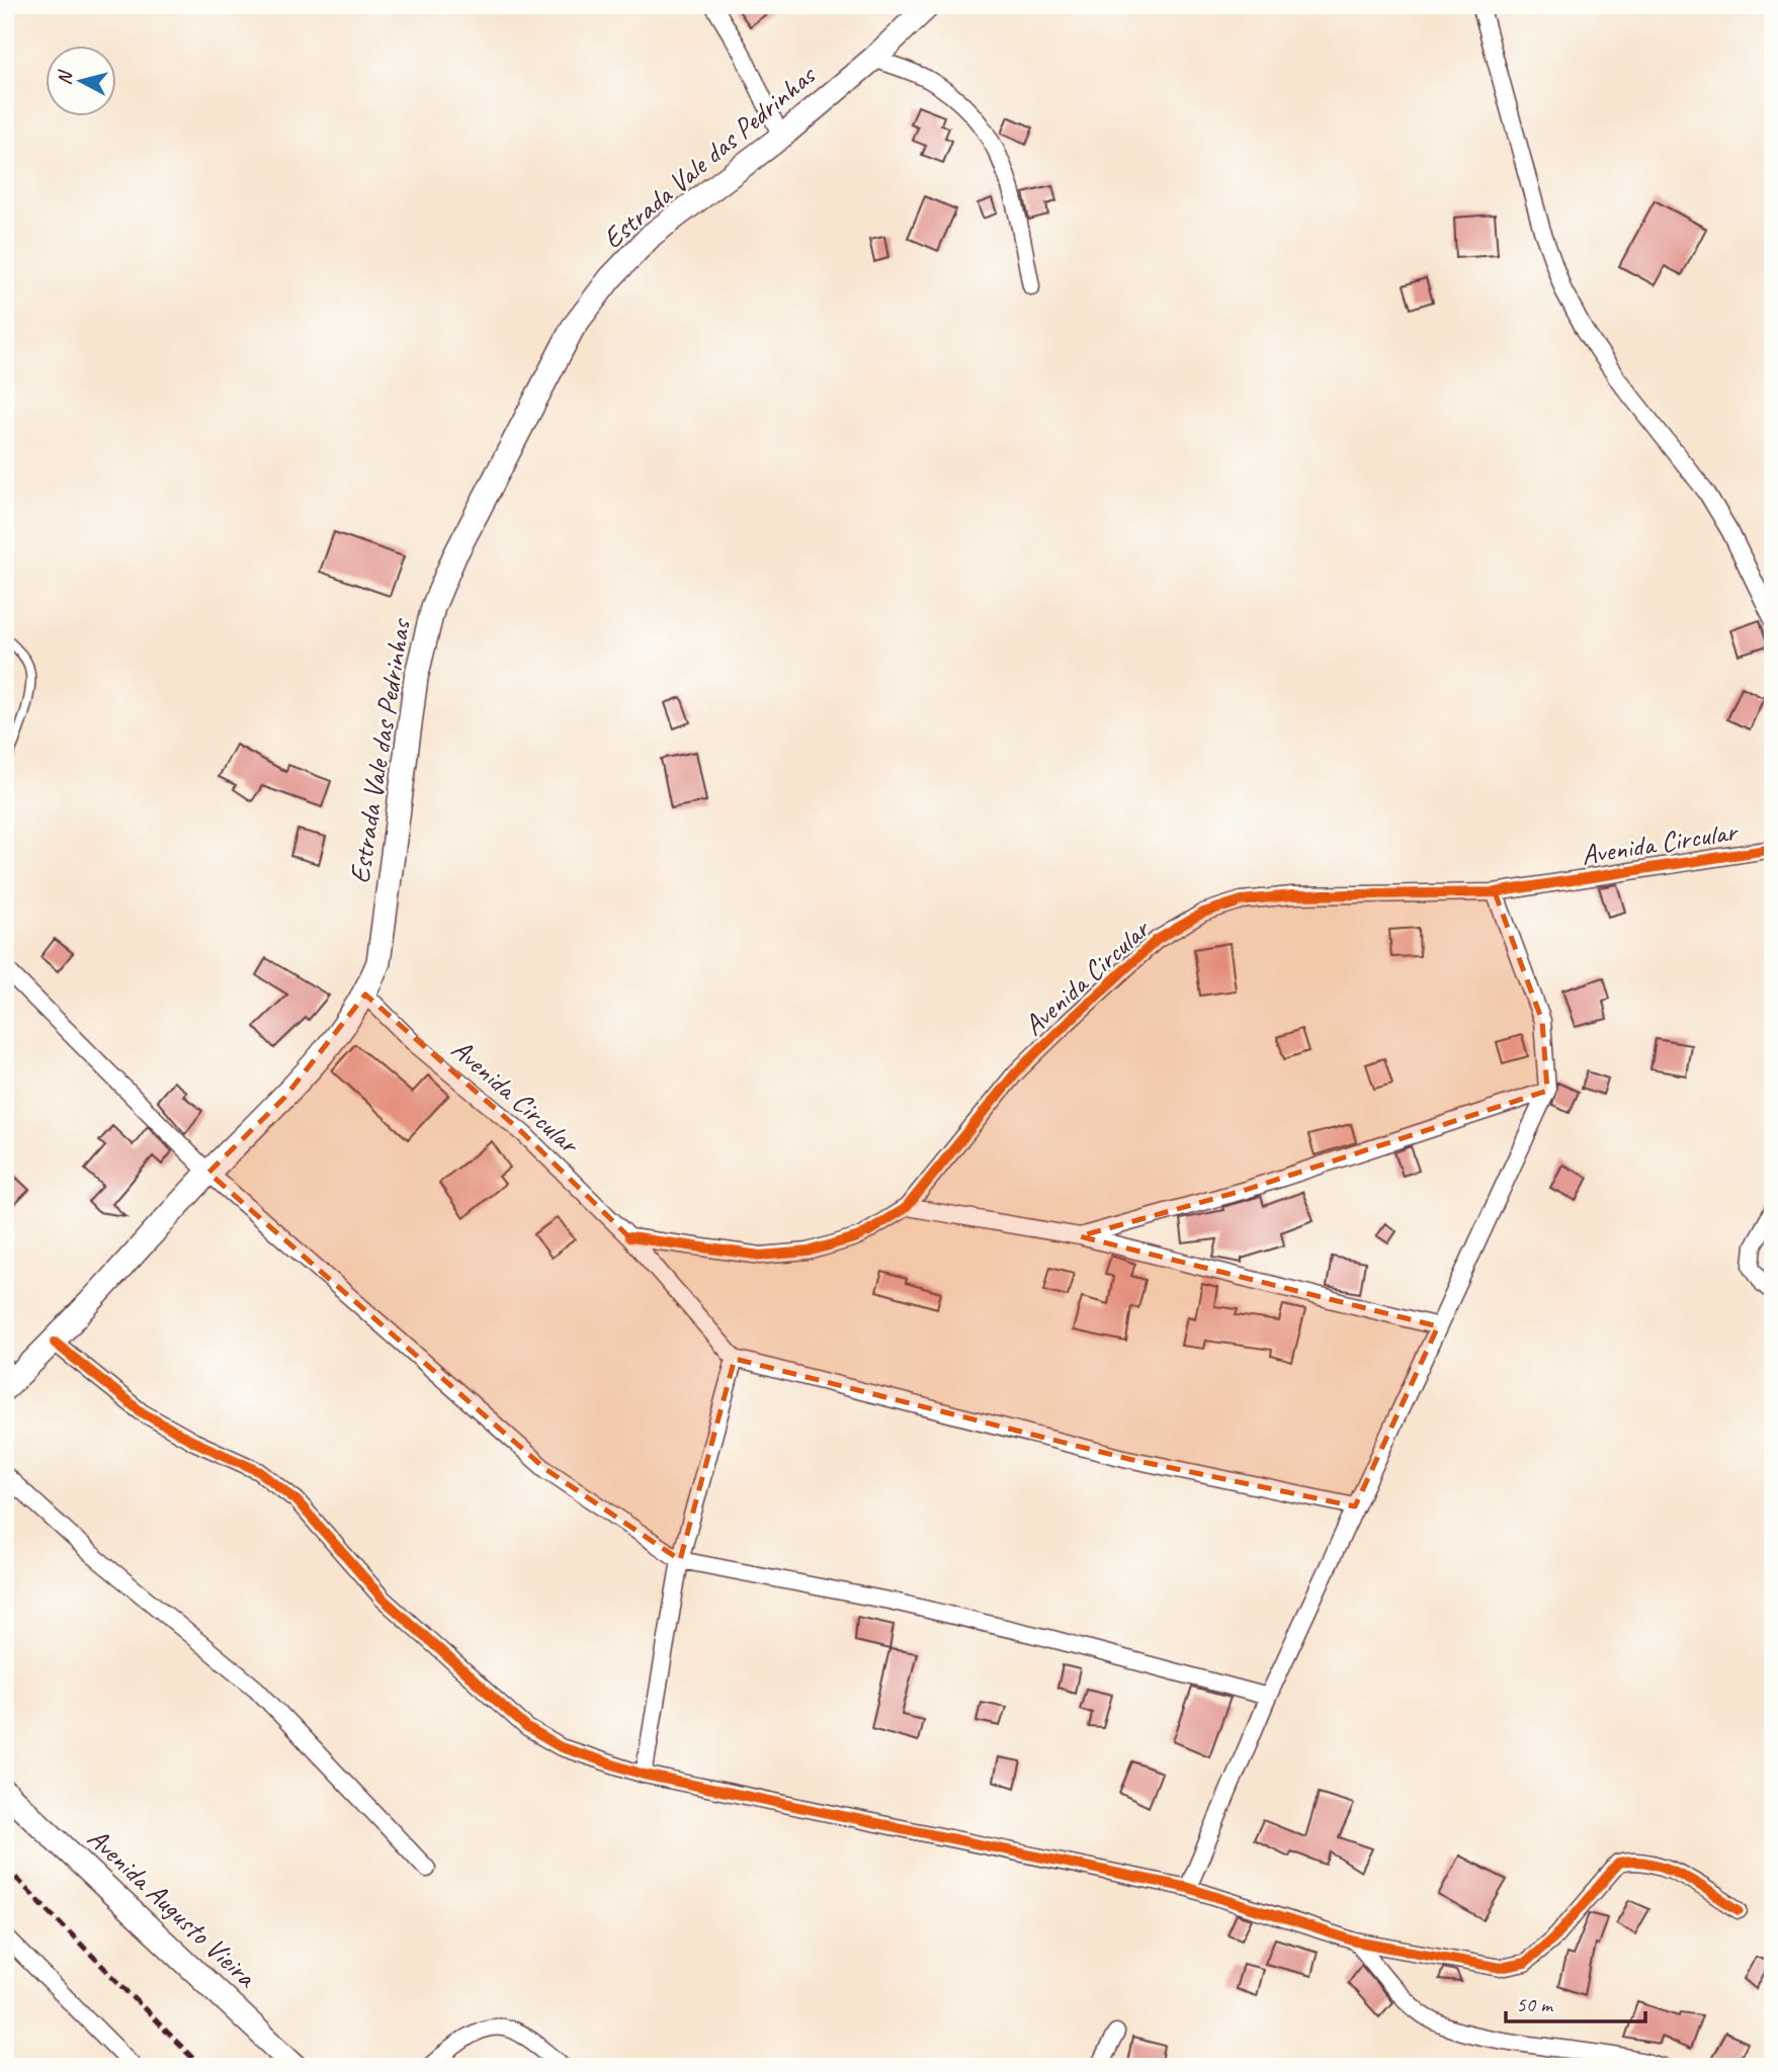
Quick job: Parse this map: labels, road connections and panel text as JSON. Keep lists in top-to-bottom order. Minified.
{"streets":{"main road":["Estrada Vale das Pedrinhas","Avenida Augusto Vieira"],"street":["Avenida Circular"]},"crossings":[["Estrada Vale das Pedrinhas","Avenida Circular"]],"scale_bar":"50 m","north":"left"}
